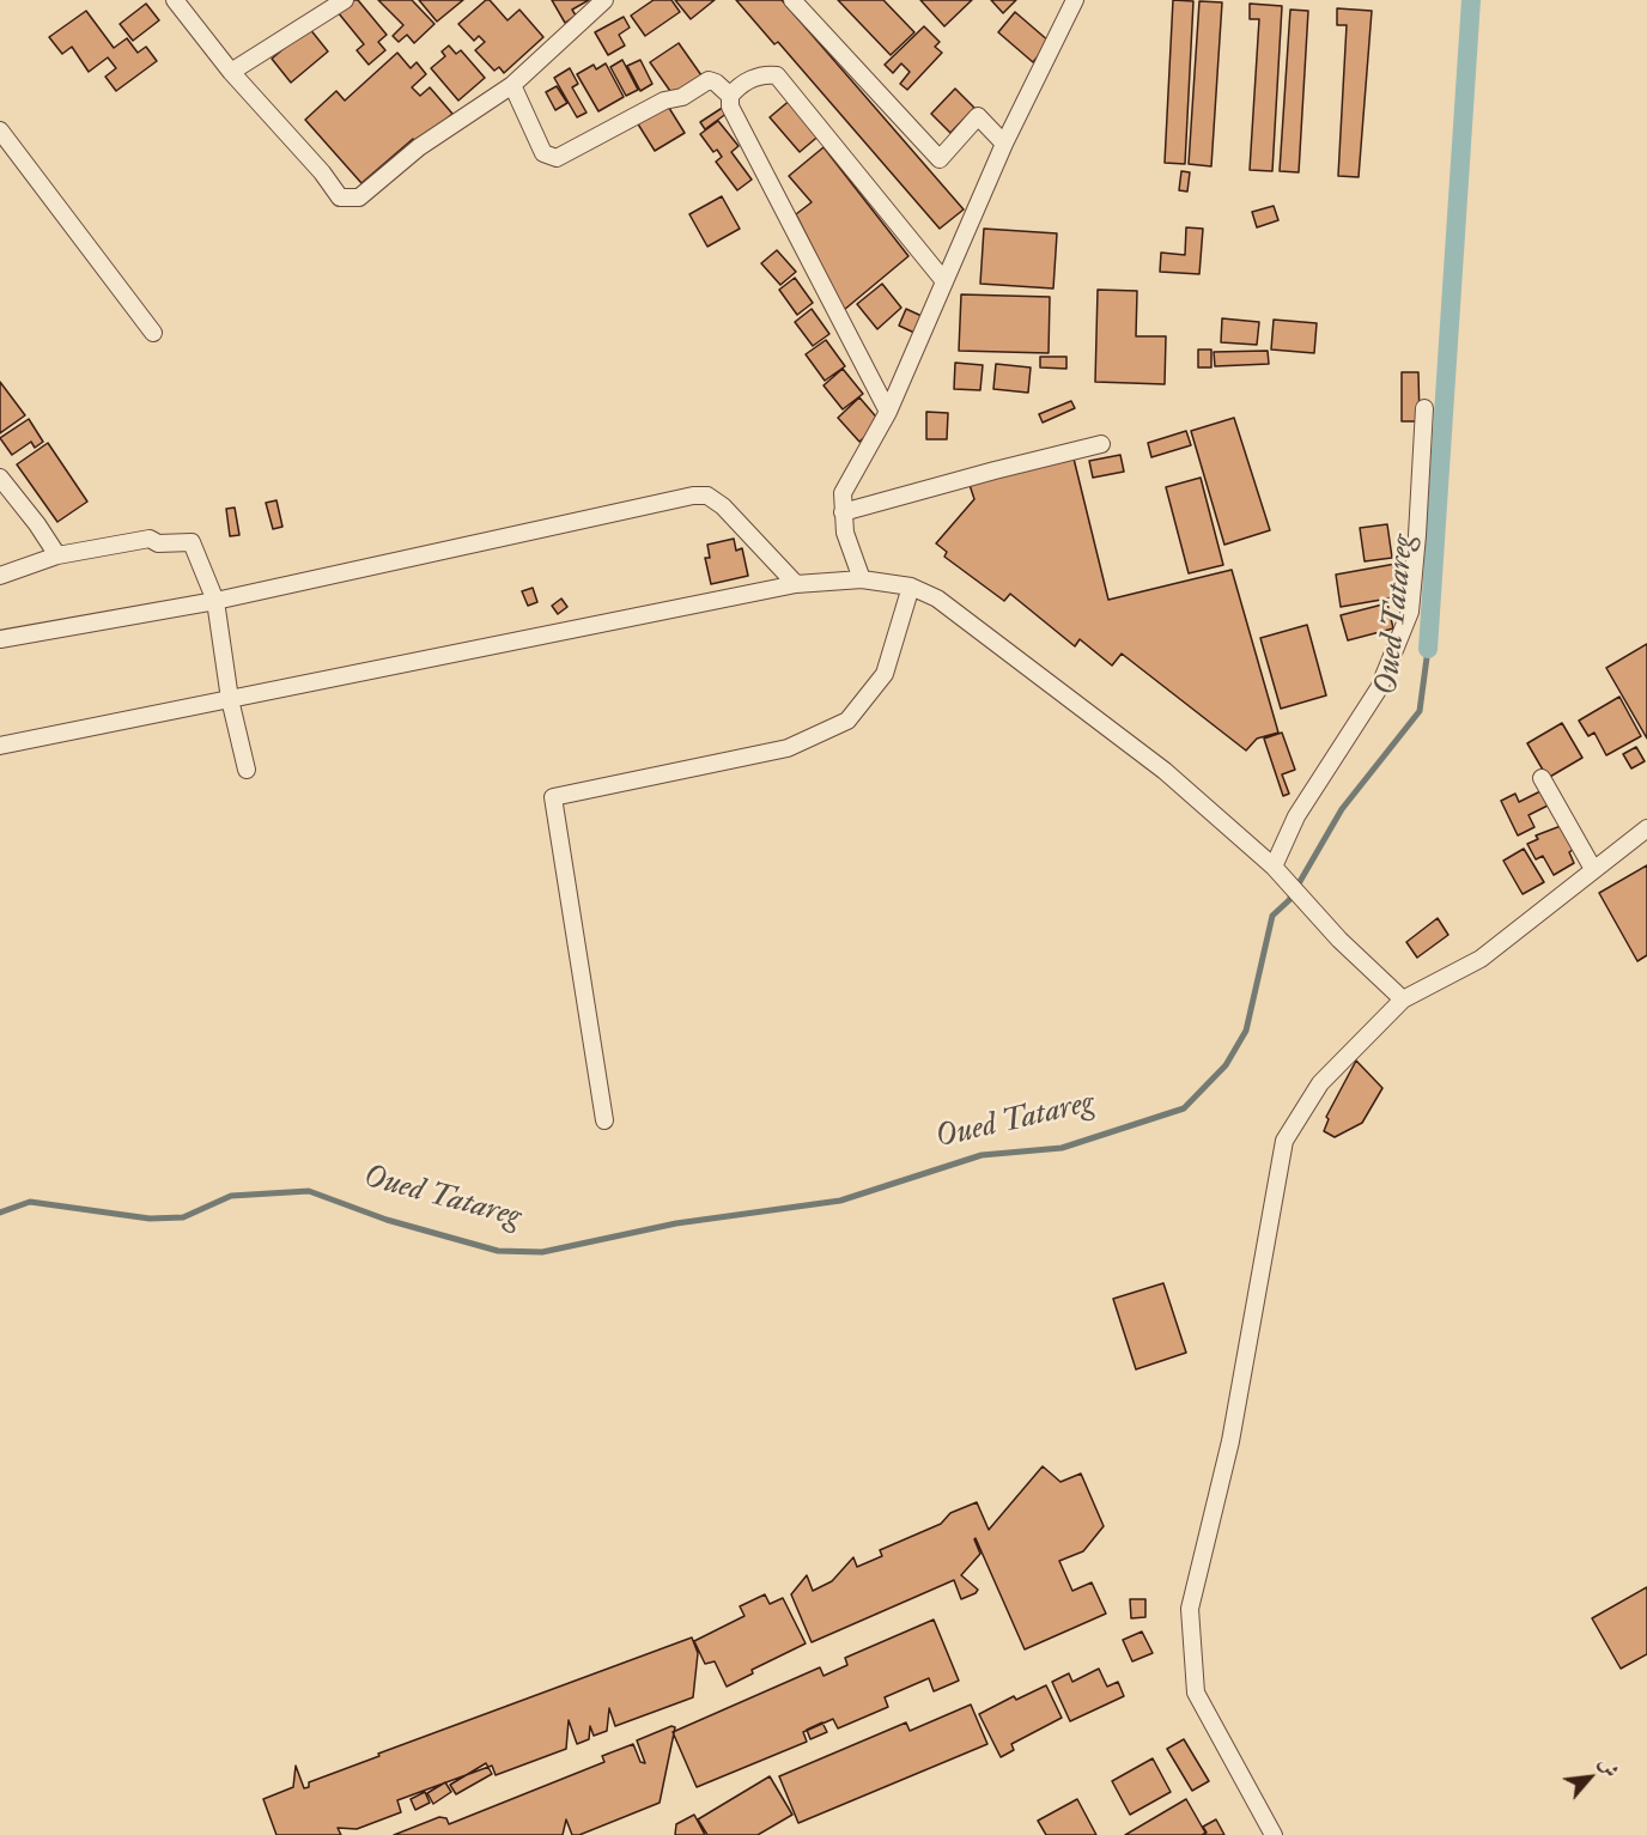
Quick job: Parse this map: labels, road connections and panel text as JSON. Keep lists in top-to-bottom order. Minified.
{"water":["Oued Tatareg"],"north":"top right"}
